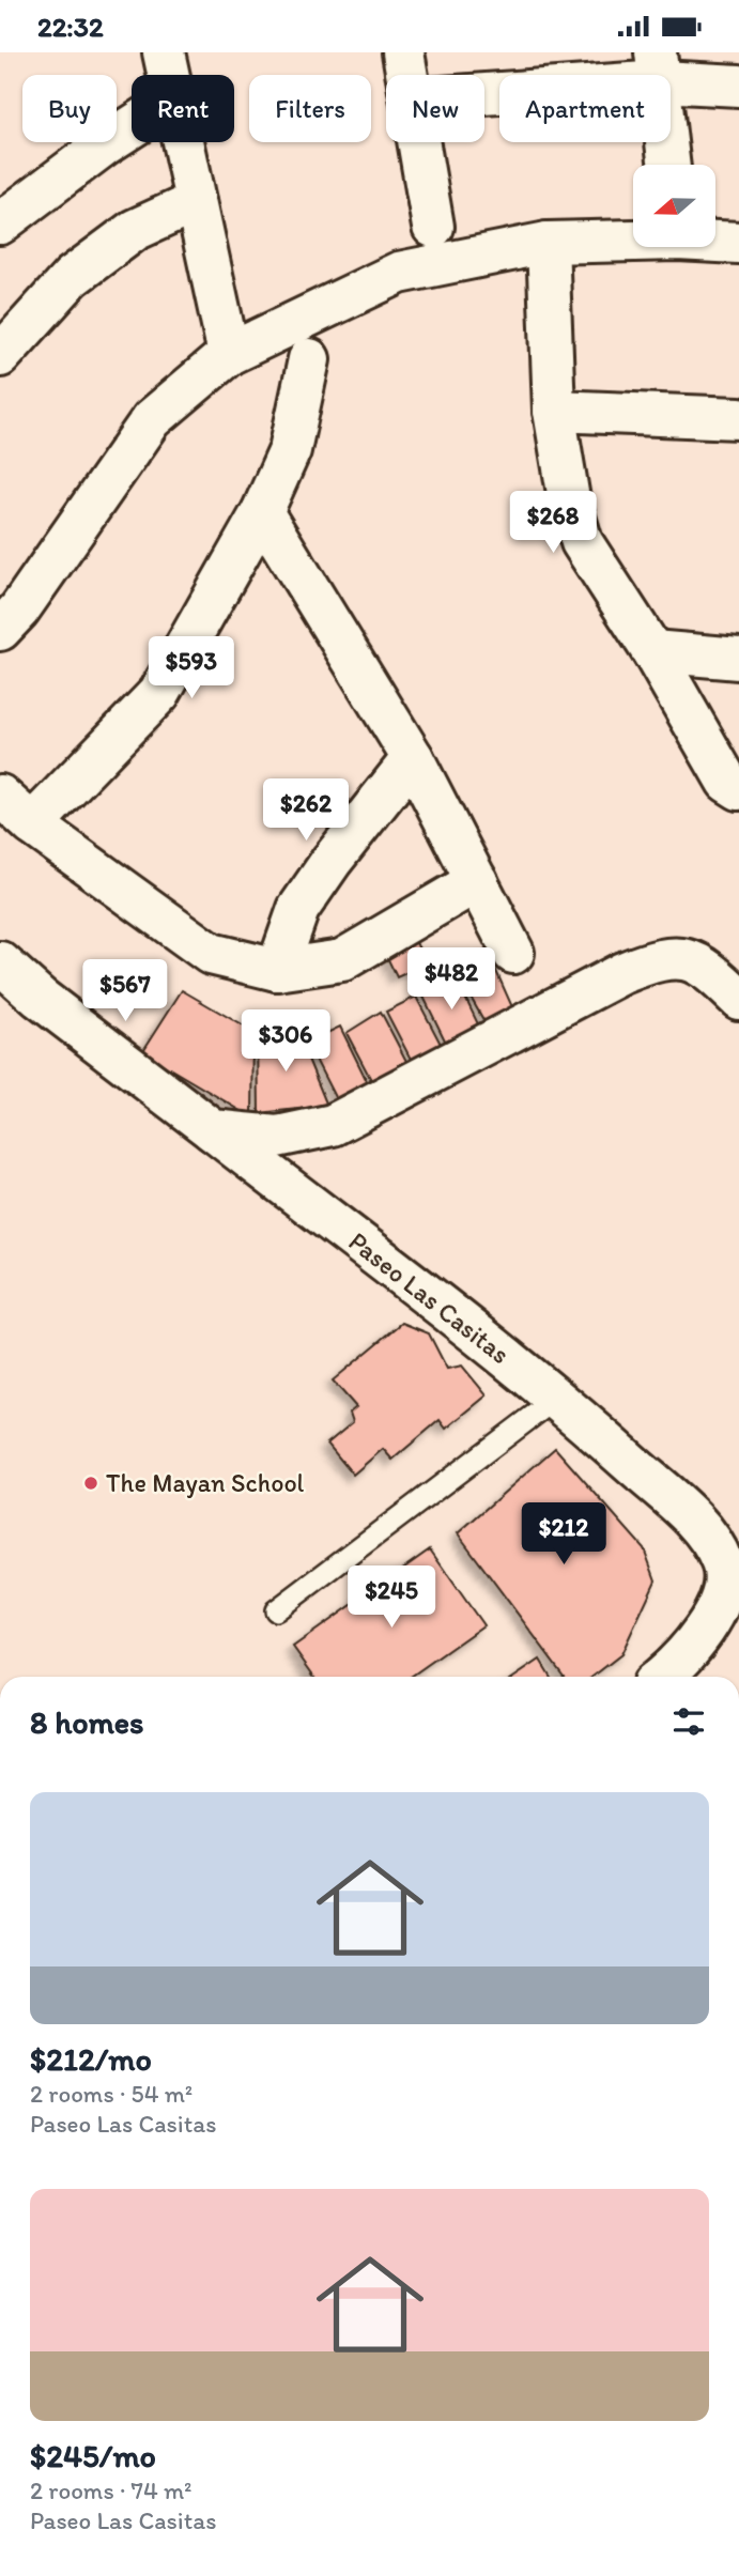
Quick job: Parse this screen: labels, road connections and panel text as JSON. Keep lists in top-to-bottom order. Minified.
{"streets":{"street":["Paseo Las Casitas"]},"places":["The Mayan School"],"north":"left","page":{"status":"22:32","chip":["Buy","Rent","Filters","New","Apartment"],"price":["$268","$593","$262","$482","$567","$306","$212","$245"],"heading":"8 homes","list":[{"name":"$212/mo","note":"2 rooms · 54 m² · Paseo Las Casitas"},{"name":"$245/mo","note":"2 rooms · 74 m² · Paseo Las Casitas"}]}}
